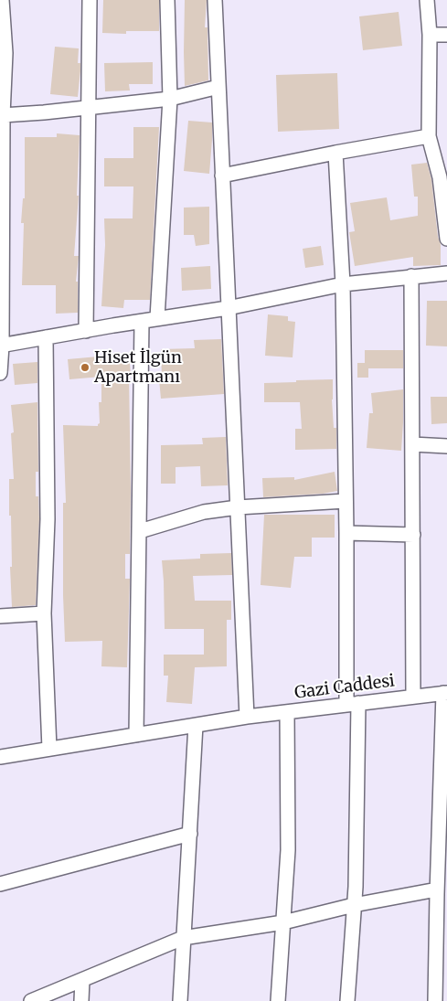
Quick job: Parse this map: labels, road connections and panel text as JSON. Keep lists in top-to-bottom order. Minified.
{"streets":{"street":["Gazi Caddesi"]},"places":["Hiset İlgün Apartmanı"]}
